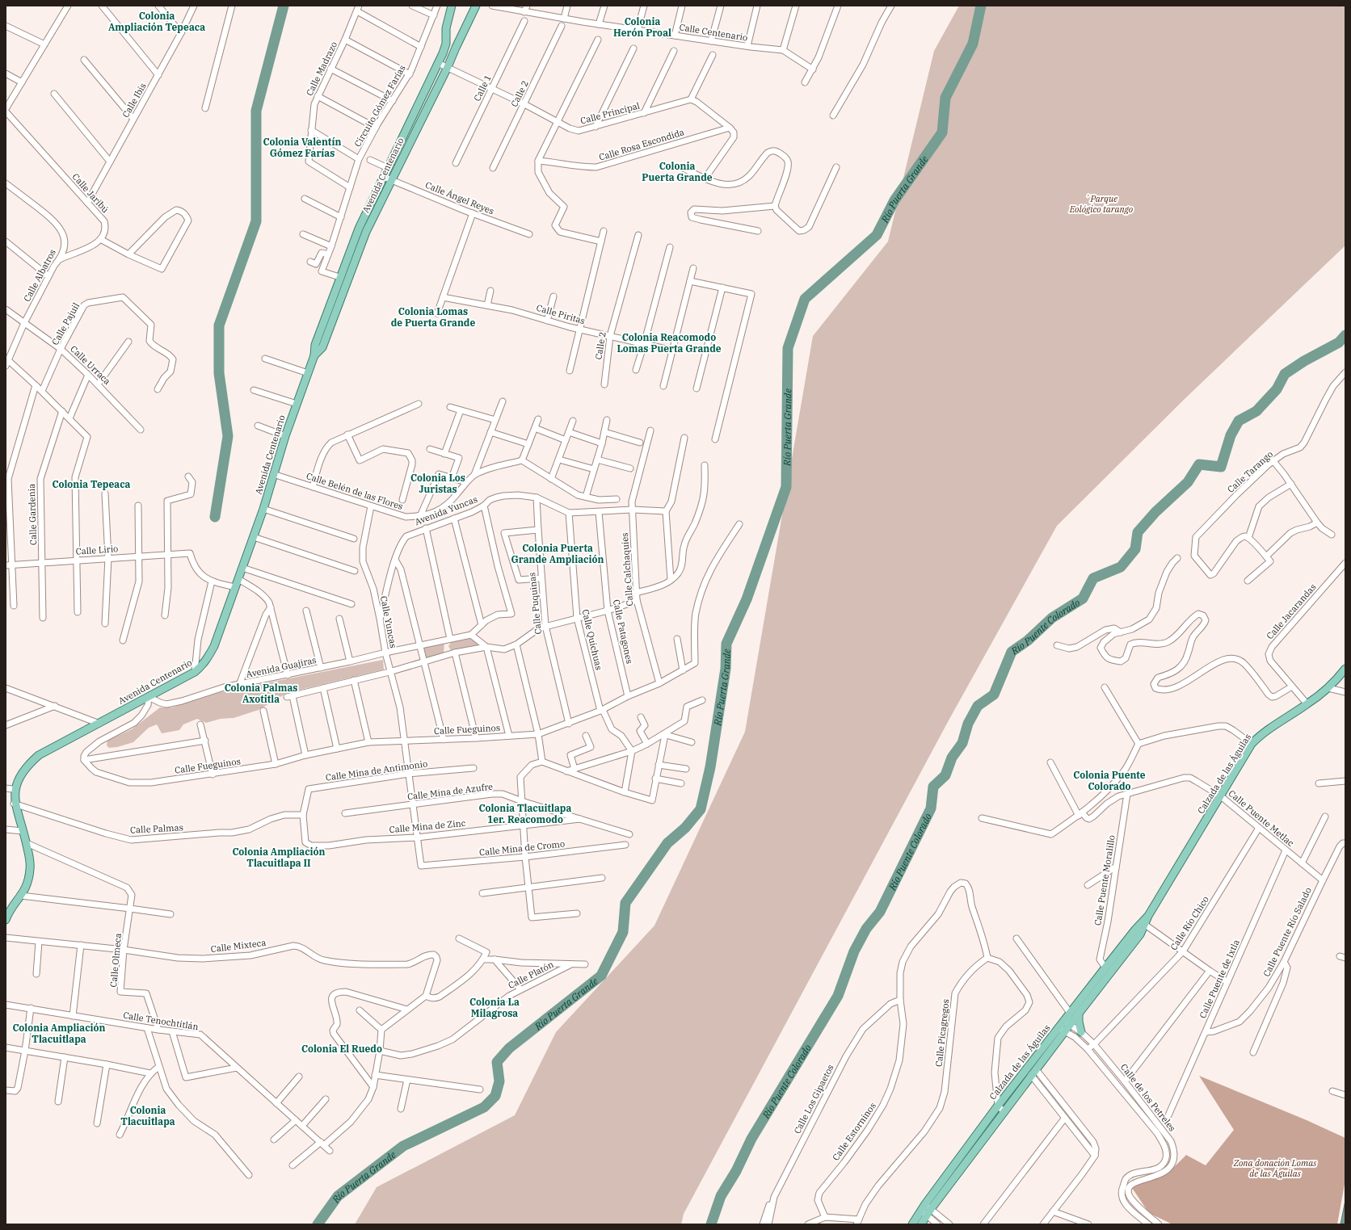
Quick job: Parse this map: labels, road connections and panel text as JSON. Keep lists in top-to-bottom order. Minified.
{"streets":{"main road":["Avenida Centenario","Calzada de las Águilas"],"street":["Calle Centenario","Calle Madrazo","Calle 1","Calle 2","Calle Ibis","Circuito Gómez Farías","Calle Principal","Calle Rosa Escondida","Calle Jaribú","Calle Ángel Reyes","Calle Albatros","Calle Piritas","Calle Pajuil","Calle Urraca","Calle Tarango","Calle Belén de las Flores","Avenida Yuncas","Calle Gardenia","Calle Lirio","Calle Calchaquíes","Calle Puquinas","Calle Jacarandas","Calle Yuncas","Calle Patagones","Calle Quichuas","Avenida Guajiras","Calle Fueguinos","Calle Mina de Antimonio","Calle Mina de Azufre","Calle Puente Metlac","Calle Mina de Zinc","Calle Palmas","Calle Mina de Cromo","Calle Puente Moralillo","Calle Río Chico","Calle Puente Río Salado","Calle Mixteca","Calle Olmeca","Calle Platón","Calle Puente de Ixtla","Calle Tenochtitlán","Calle Picagregos","Calle de los Petreles","Calle Los Gipaetos","Calle Estorninos"]},"crossings":[["Calle Madrazo","Circuito Gómez Farías"],["Calle 1","Calle Principal"],["Calle 2","Calle Principal"],["Calle 2","Calle Piritas"],["Calle Ibis","Calle Jaribú"],["Circuito Gómez Farías","Avenida Centenario"],["Calle Principal","Avenida Centenario"],["Avenida Centenario","Calle Ángel Reyes"],["Avenida Centenario","Calle Belén de las Flores"],["Avenida Centenario","Avenida Guajiras"],["Avenida Centenario","Calle Palmas"],["Avenida Centenario","Calle Olmeca"],["Calle Albatros","Calle Urraca"],["Calle Pajuil","Calle Urraca"],["Calle Belén de las Flores","Calle Yuncas"],["Avenida Yuncas","Calle Calchaquíes"],["Avenida Yuncas","Calle Puquinas"],["Avenida Yuncas","Calle Yuncas"],["Avenida Yuncas","Calle Patagones"],["Avenida Yuncas","Calle Quichuas"],["Calle Gardenia","Calle Lirio"],["Calle Calchaquíes","Calle Fueguinos"],["Calle Puquinas","Calle Fueguinos"],["Calle Jacarandas","Calzada de las Águilas"],["Calle Yuncas","Avenida Guajiras"],["Calle Yuncas","Calle Fueguinos"],["Calle Yuncas","Calle Mina de Antimonio"],["Calle Yuncas","Calle Mina de Azufre"],["Calle Yuncas","Calle Mina de Zinc"],["Calle Yuncas","Calle Mina de Cromo"],["Calle Patagones","Calle Fueguinos"],["Calle Quichuas","Calle Fueguinos"],["Calle Mina de Antimonio","Calle Mina de Zinc"],["Calle Mina de Antimonio","Calle Palmas"],["Calzada de las Águilas","Calle Puente Metlac"],["Calzada de las Águilas","Calle Puente Moralillo"],["Calzada de las Águilas","Calle de los Petreles"],["Calle Mina de Azufre","Calle Mina de Zinc"],["Calle Puente Metlac","Calle Puente Moralillo"],["Calle Puente Metlac","Calle Río Chico"],["Calle Puente Metlac","Calle Puente Río Salado"],["Calle Puente Metlac","Calle Puente de Ixtla"],["Calle Mina de Zinc","Calle Palmas"],["Calle Río Chico","Calle de los Petreles"],["Calle Puente Río Salado","Calle Puente de Ixtla"],["Calle Mixteca","Calle Olmeca"],["Calle Olmeca","Calle Tenochtitlán"],["Calle Picagregos","Calle Estorninos"],["Calle Los Gipaetos","Calle Estorninos"]],"districts":["Colonia Ampliación Tepeaca","Colonia Herón Proal","Colonia Valentín Gómez Farías","Colonia Puerta Grande","Colonia Lomas de Puerta Grande","Colonia Reacomodo Lomas Puerta Grande","Colonia Los Juristas","Colonia Tepeaca","Colonia Puerta Grande Ampliación","Colonia Palmas Axotitla","Colonia Puente Colorado","Colonia Tlacuitlapa 1er. Reacomodo","Colonia Ampliación Tlacuitlapa II","Colonia La Milagrosa","Colonia Ampliación Tlacuitlapa","Colonia El Ruedo","Colonia Tlacuitlapa"],"water":["Río Puerta Grande","Río Puente Colorado"],"parks":["´Parque Eológico tarango","Zona donación Lomas de las Águilas"]}
